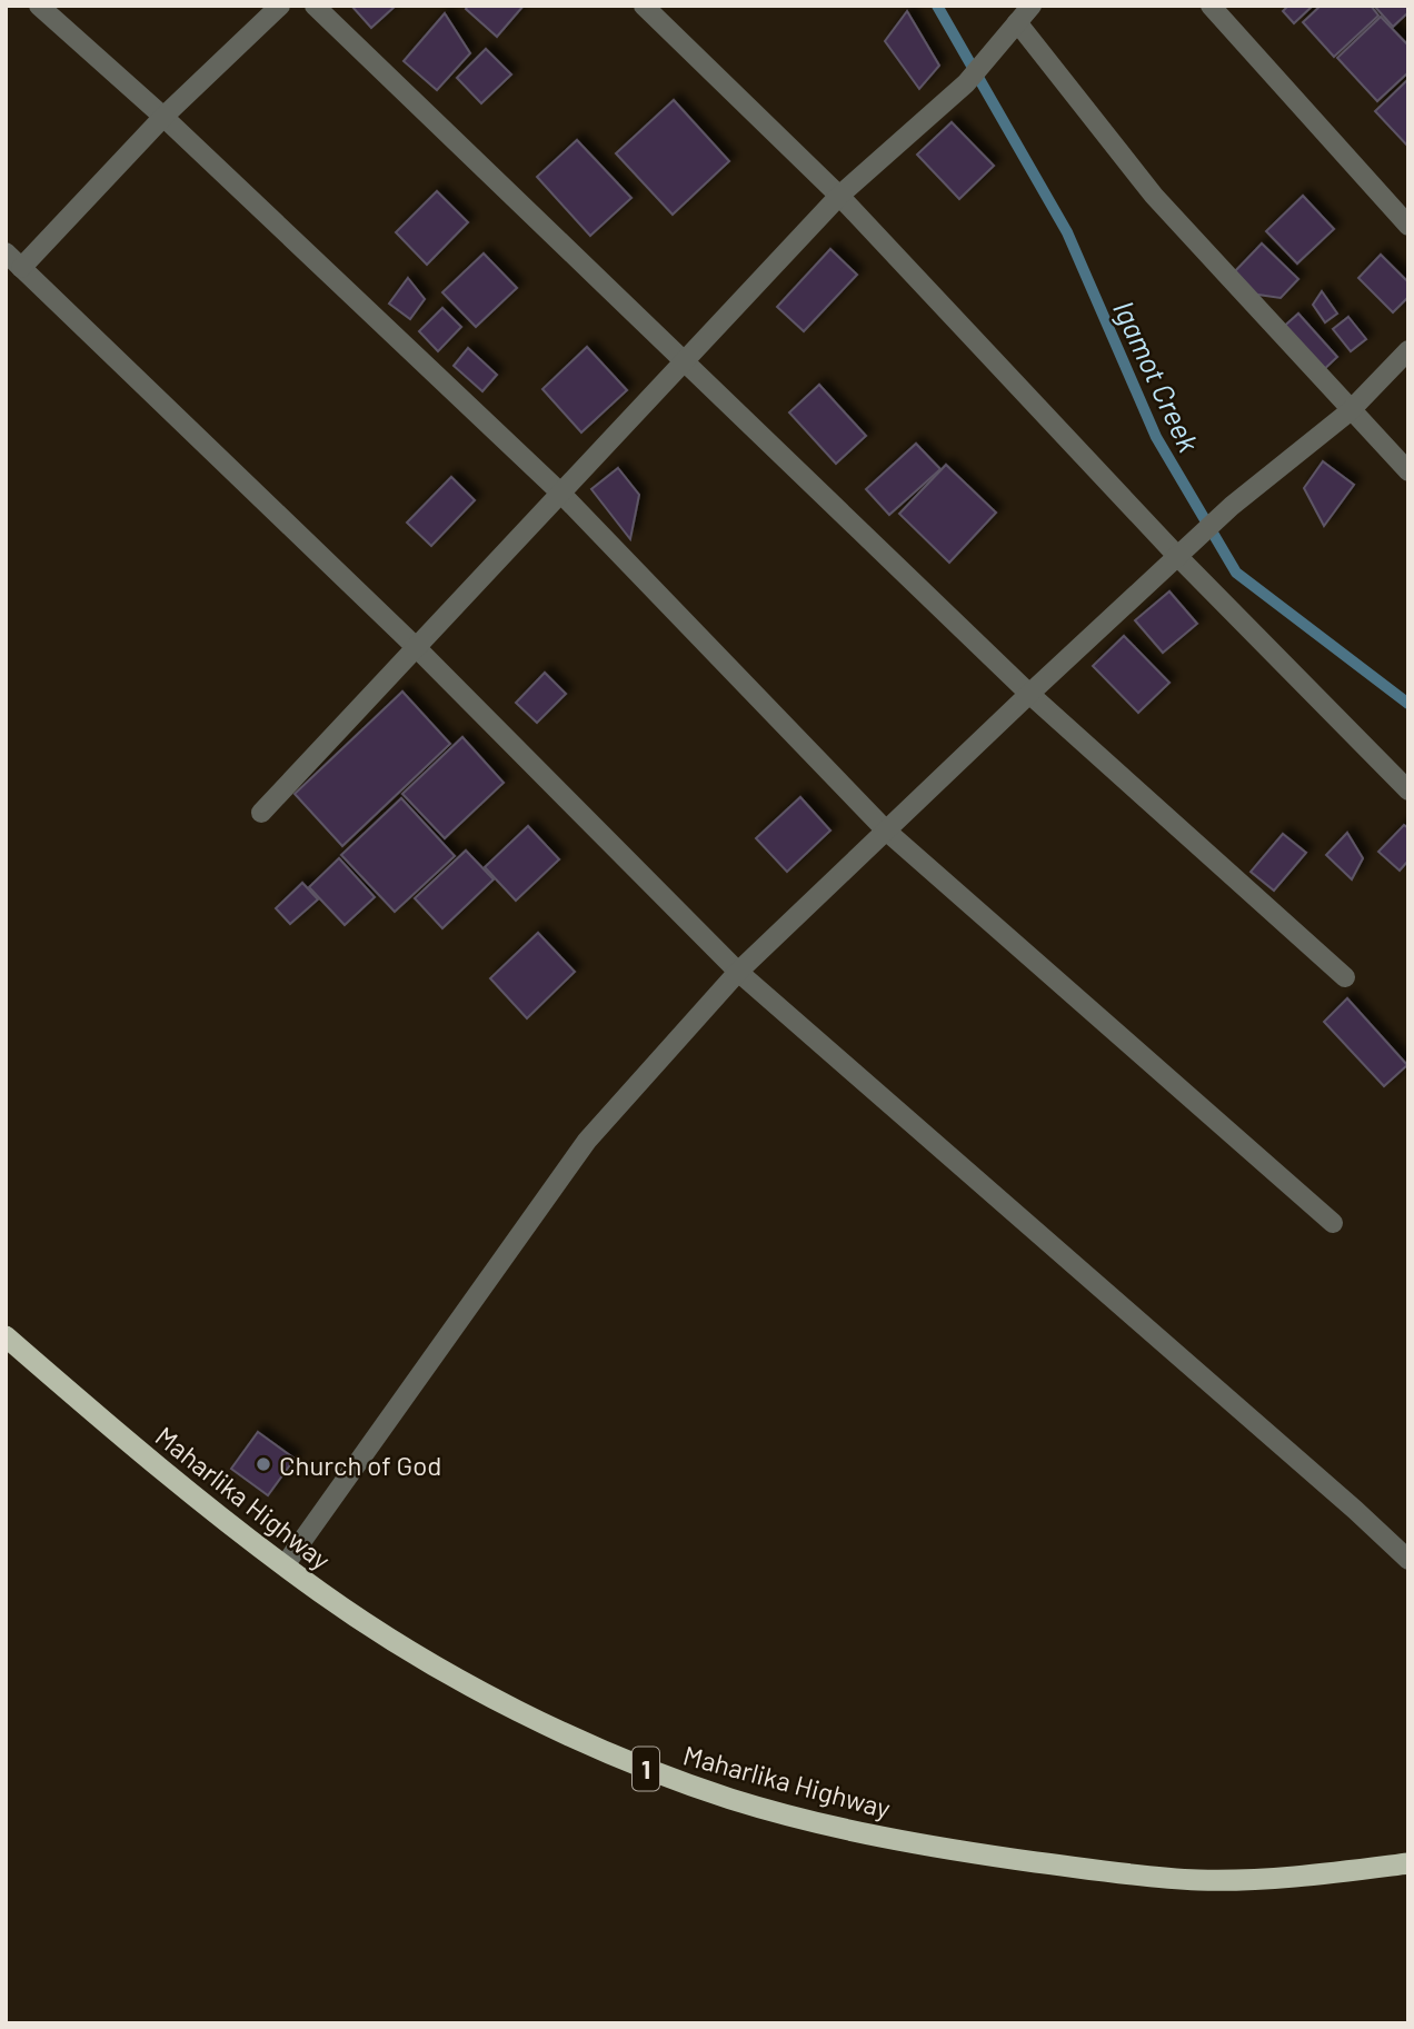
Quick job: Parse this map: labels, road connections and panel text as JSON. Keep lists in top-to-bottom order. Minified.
{"streets":{"highway":["Maharlika Highway","1"]},"water":["Igamot Creek"],"places":["Church of God"]}
